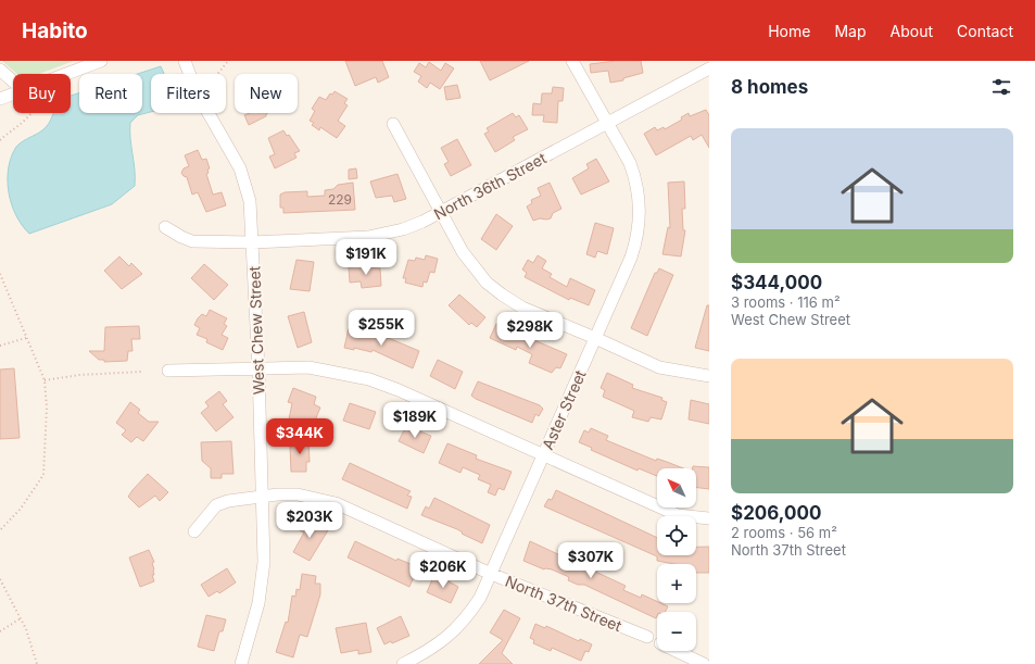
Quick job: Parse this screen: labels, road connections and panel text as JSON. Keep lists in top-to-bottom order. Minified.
{"streets":{"street":["North 36th Street","West Chew Street","Aster Street","North 37th Street"]},"crossings":[["North 36th Street","West Chew Street"],["North 36th Street","Aster Street"],["West Chew Street","North 37th Street"],["Aster Street","North 37th Street"]],"house_numbers":["229"],"north":"top left","page":{"header":"Habito","nav":["Home","Map","About","Contact"],"heading":"8 homes","chip":["Buy","Rent","Filters","New"],"list":[{"name":"$344,000","note":"3 rooms · 116 m² · West Chew Street"},{"name":"$206,000","note":"2 rooms · 56 m² · North 37th Street"}],"price":["$191K","$255K","$298K","$189K","$344K","$203K","$307K","$206K"],"map_buttons":["+","−"]}}
